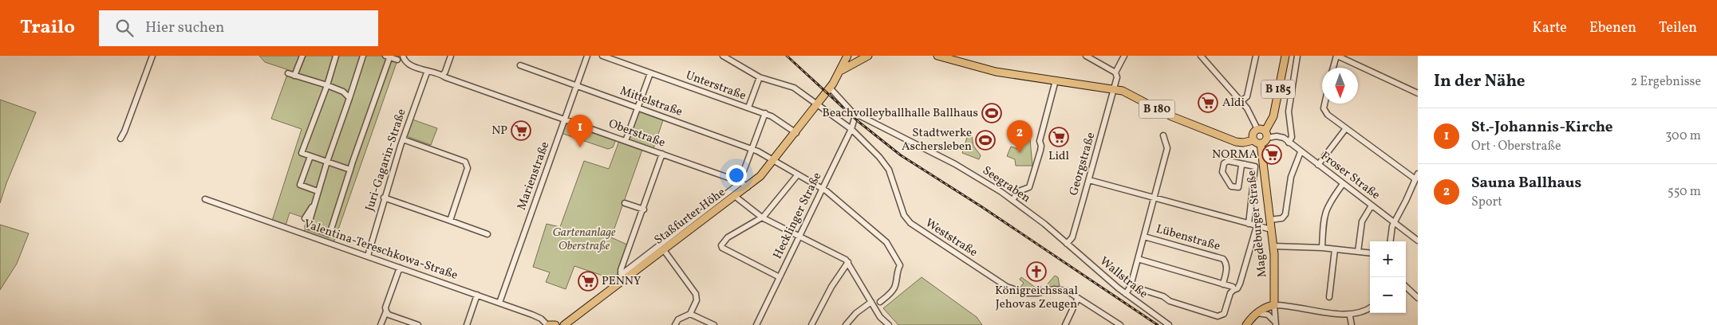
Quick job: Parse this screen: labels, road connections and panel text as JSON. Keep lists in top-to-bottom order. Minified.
{"streets":{"main road":["B 185","B 180","Staßfurter Höhe","Magdeburger Straße"],"street":["Unterstraße","Mittelstraße","Oberstraße","Juri-Gagarin-Straße","Georgstraße","Marienstraße","Froser Straße","Seegraben","Hecklinger Straße","Weststraße","Lübenstraße","Valentina-Tereschkowa-Straße","Wallstraße"]},"crossings":[["Unterstraße","Staßfurter Höhe"],["B 185","B 180"],["B 185","Froser Straße"],["B 185","Magdeburger Straße"],["Mittelstraße","Marienstraße"],["Mittelstraße","Hecklinger Straße"],["Mittelstraße","Staßfurter Höhe"],["B 180","Georgstraße"],["B 180","Froser Straße"],["B 180","Magdeburger Straße"],["Oberstraße","Juri-Gagarin-Straße"],["Oberstraße","Marienstraße"],["Oberstraße","Staßfurter Höhe"],["Juri-Gagarin-Straße","Valentina-Tereschkowa-Straße"],["Georgstraße","Seegraben"],["Georgstraße","Wallstraße"],["Marienstraße","Valentina-Tereschkowa-Straße"],["Froser Straße","Magdeburger Straße"],["Seegraben","Hecklinger Straße"],["Seegraben","Staßfurter Höhe"],["Seegraben","Wallstraße"],["Hecklinger Straße","Weststraße"],["Staßfurter Höhe","Weststraße"],["Lübenstraße","Wallstraße"]],"parks":["Gartenanlage Oberstraße"],"places":{"supermarket":["Aldi","NP","Lidl","NORMA","PENNY"],"sports":["Beachvolleyballhalle Ballhaus","Stadtwerke Aschersleben"],"church":["Königreichssaal Jehovas Zeugen"]},"north":"bottom","page":{"header":"Trailo","search":"Hier suchen","nav":["Karte","Ebenen","Teilen"],"heading":["In der Nähe","2 Ergebnisse"],"list":[{"mark":"1","name":"St.-Johannis-Kirche","note":"Ort · Oberstraße","value":"300 m"},{"mark":"2","name":"Sauna Ballhaus","note":"Sport","value":"550 m"}],"pins":["1","2"],"map_buttons":["+","−"]}}
